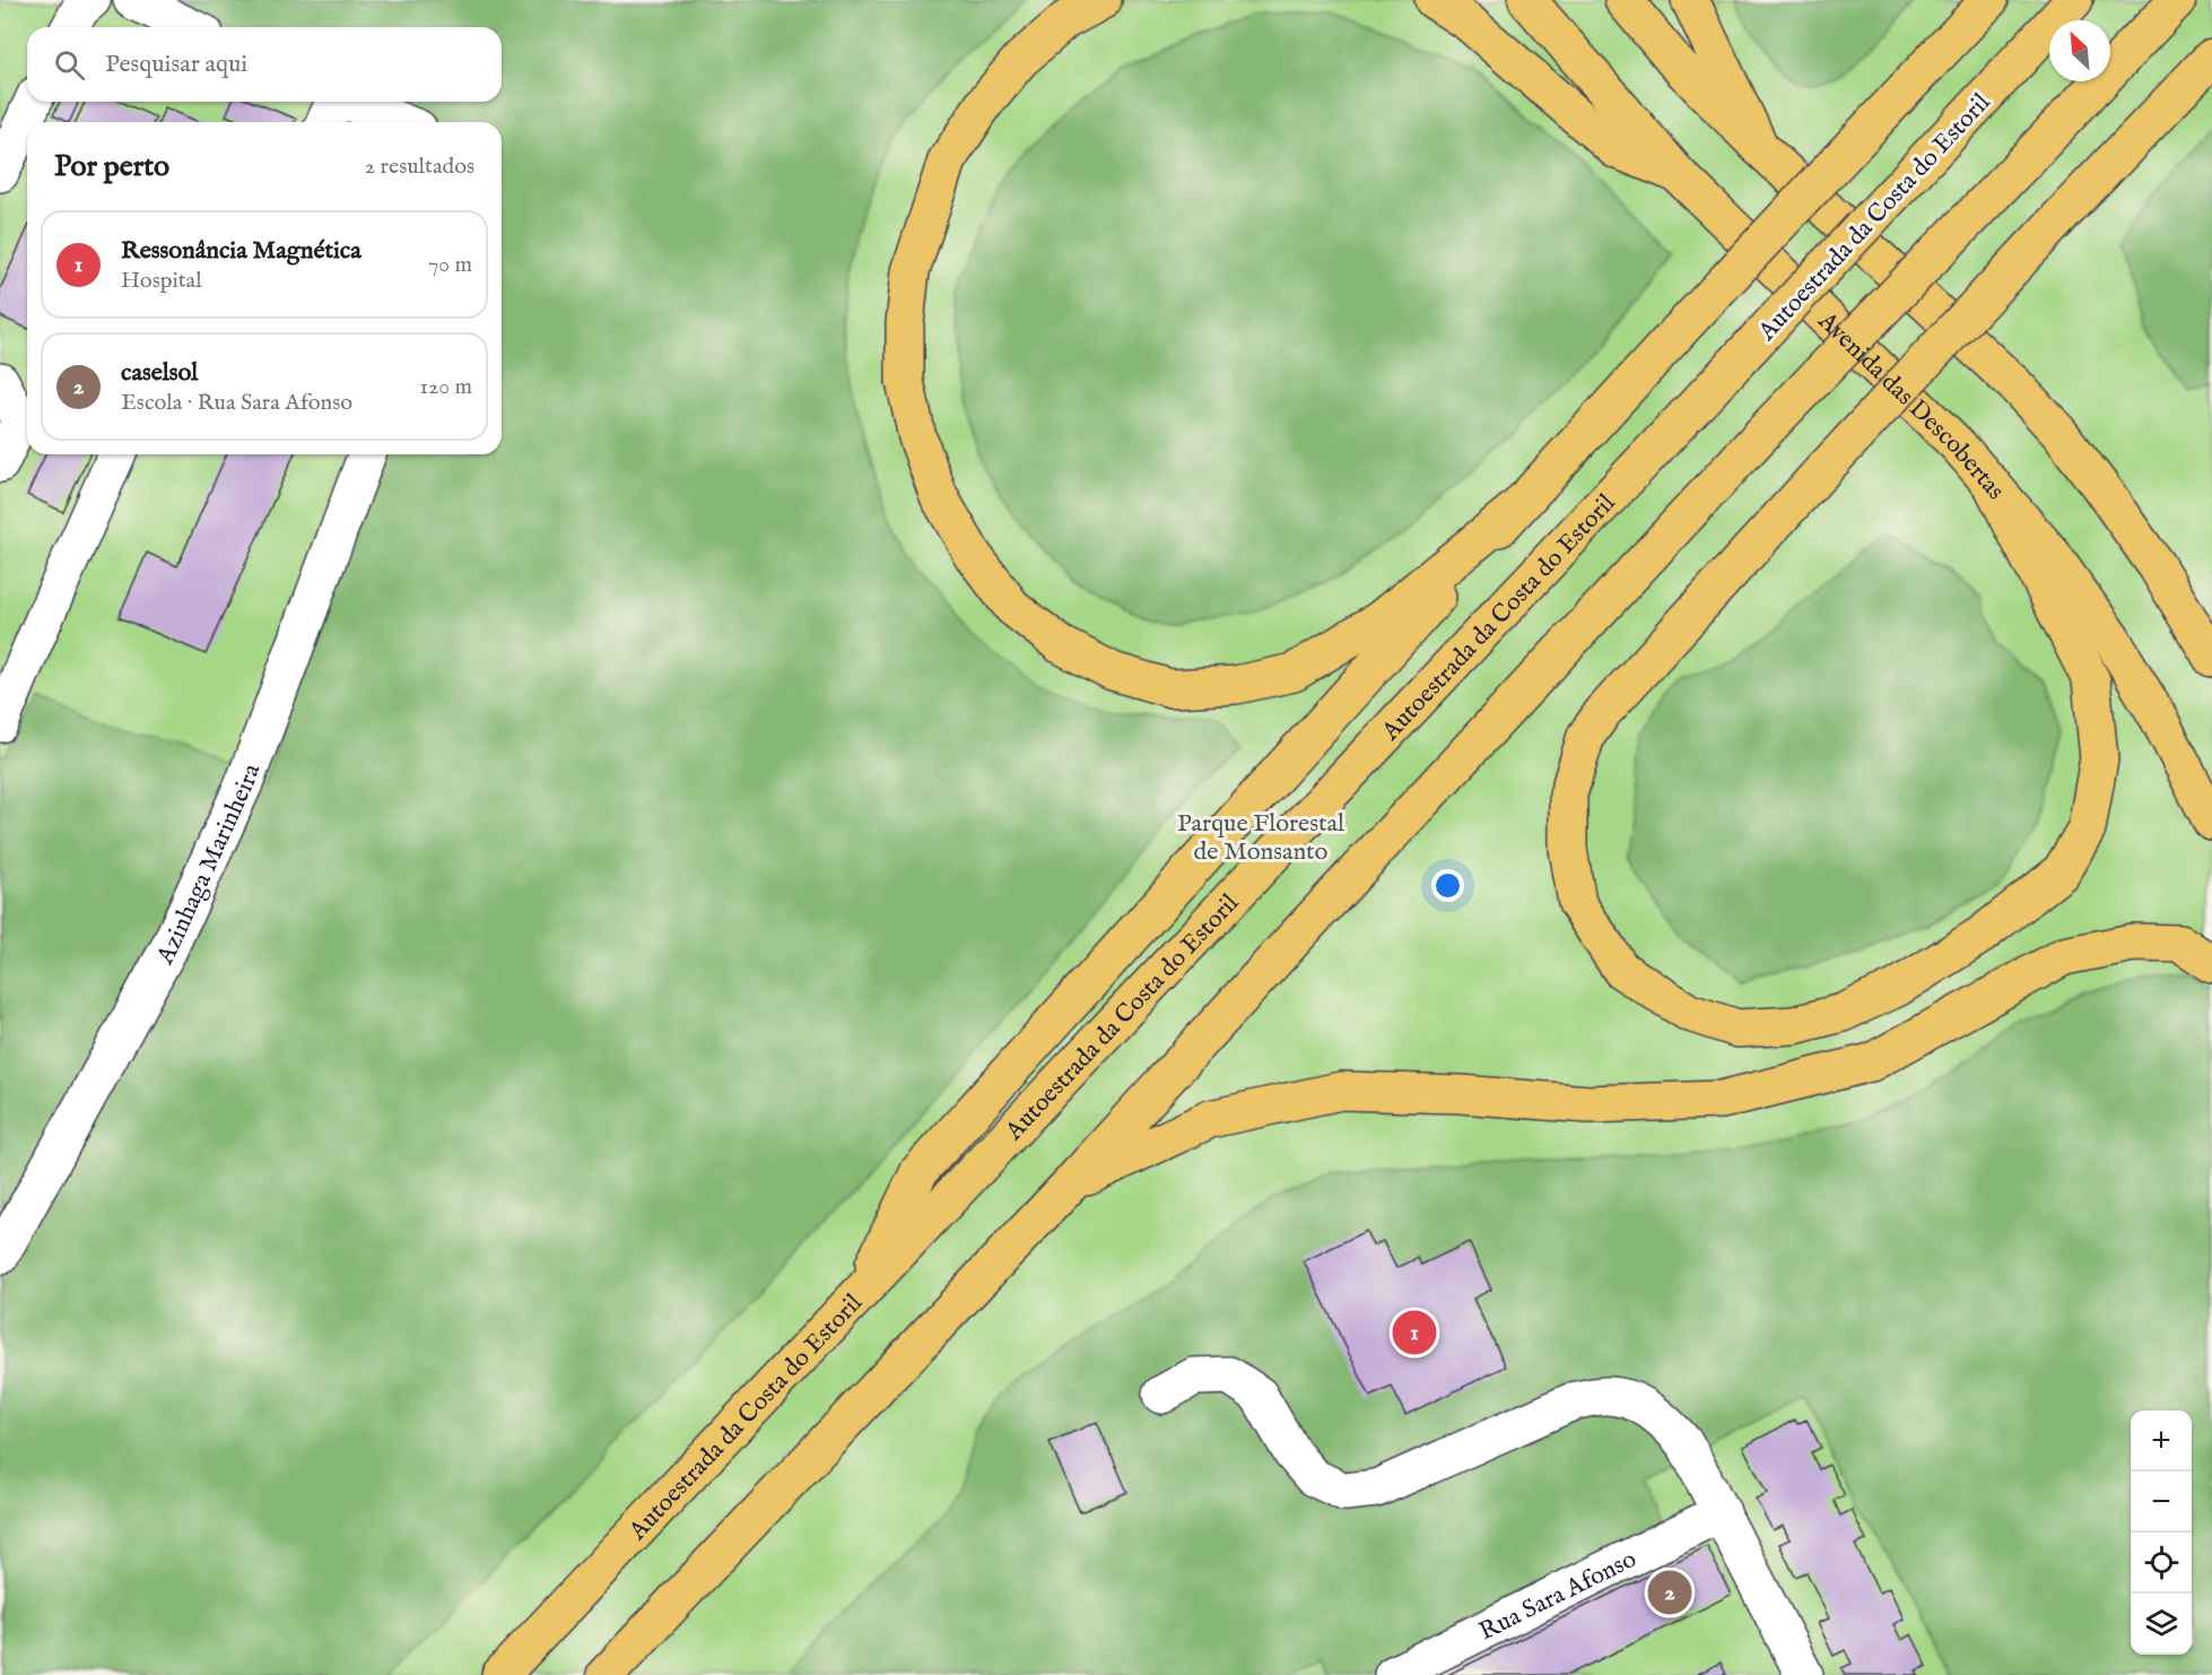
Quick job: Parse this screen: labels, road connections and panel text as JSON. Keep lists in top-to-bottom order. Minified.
{"streets":{"main road":["Autoestrada da Costa do Estoril","Avenida das Descobertas"],"street":["Azinhaga Marinheira","Rua Sara Afonso"]},"parks":["Parque Florestal de Monsanto"],"north":"top left","page":{"search":"Pesquisar aqui","heading":["Por perto","2 resultados"],"list":[{"mark":"1","name":"Ressonância Magnética","note":"Hospital","value":"70 m"},{"mark":"2","name":"caselsol","note":"Escola · Rua Sara Afonso","value":"120 m"}],"pins":["1","2"],"map_buttons":["+","−"]}}
